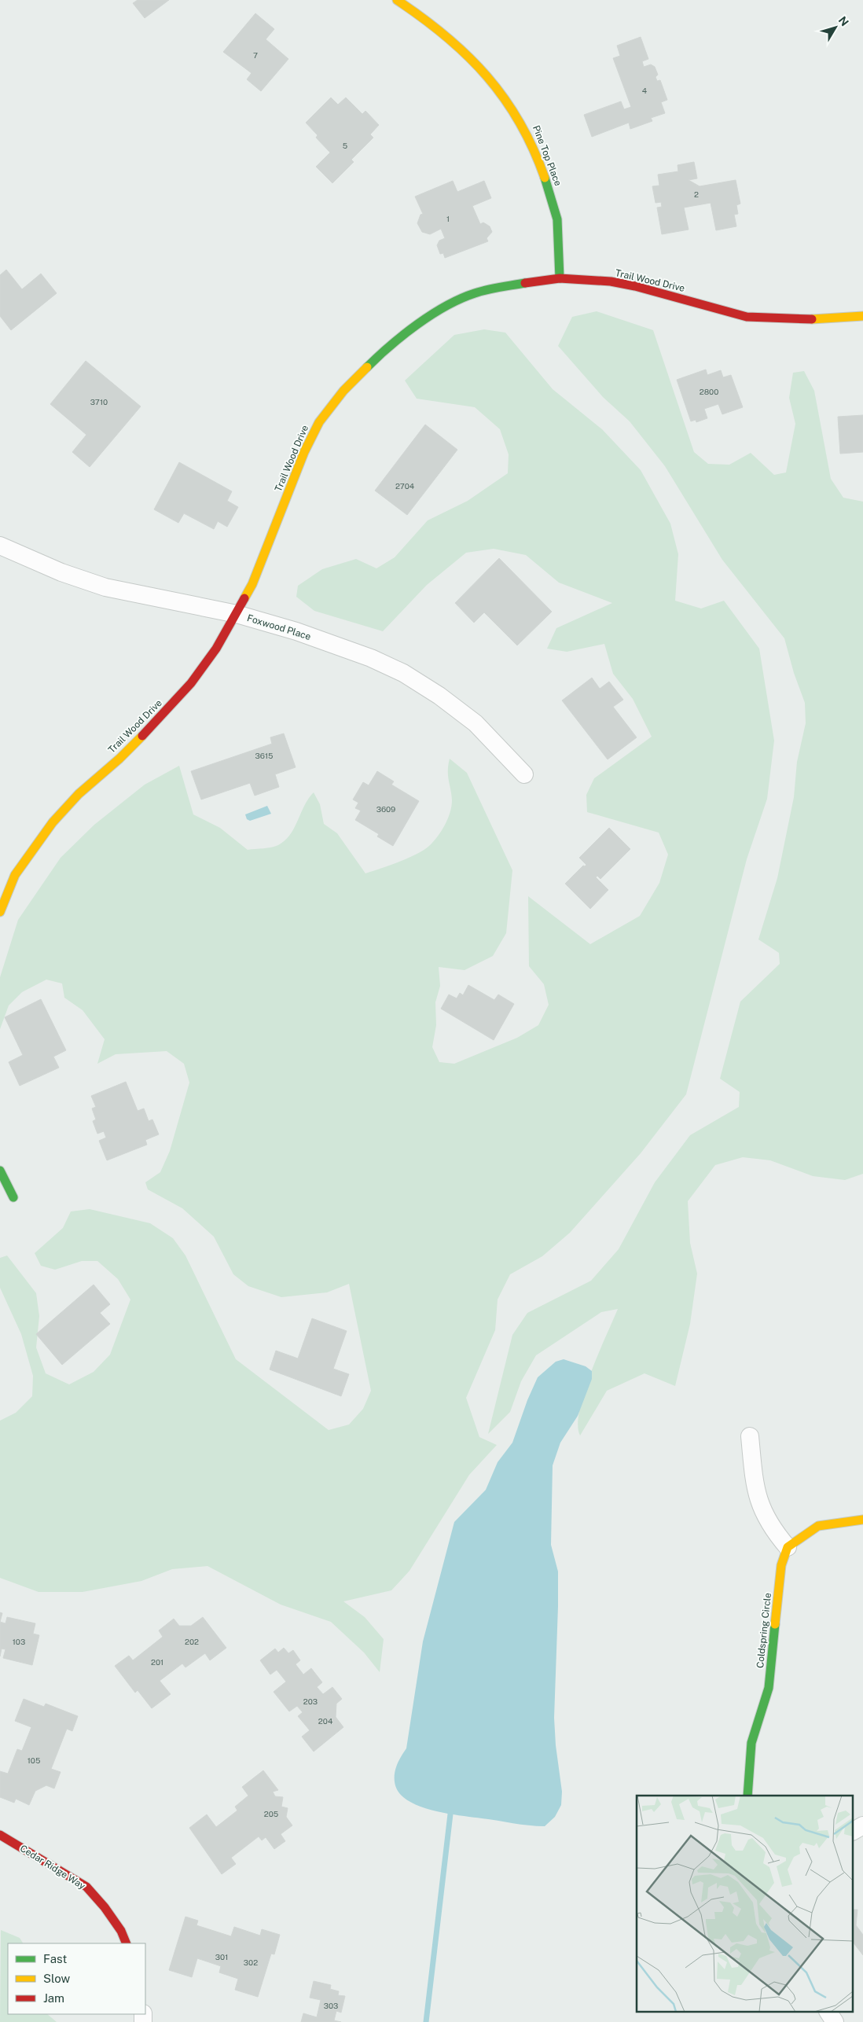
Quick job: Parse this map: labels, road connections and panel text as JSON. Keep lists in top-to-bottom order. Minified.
{"streets":{"street":["Pine Top Place","Trail Wood Drive","Foxwood Place","Coldspring Circle","Cedar Ridge Way"]},"crossings":[["Pine Top Place","Trail Wood Drive"],["Trail Wood Drive","Foxwood Place"]],"house_numbers":["7","4","5","2","1","2800","3710","2704","3615","3609","103","202","201","203","204","105","205","301","302","303"],"legend":["Fast","Slow","Jam"],"north":"top right"}
